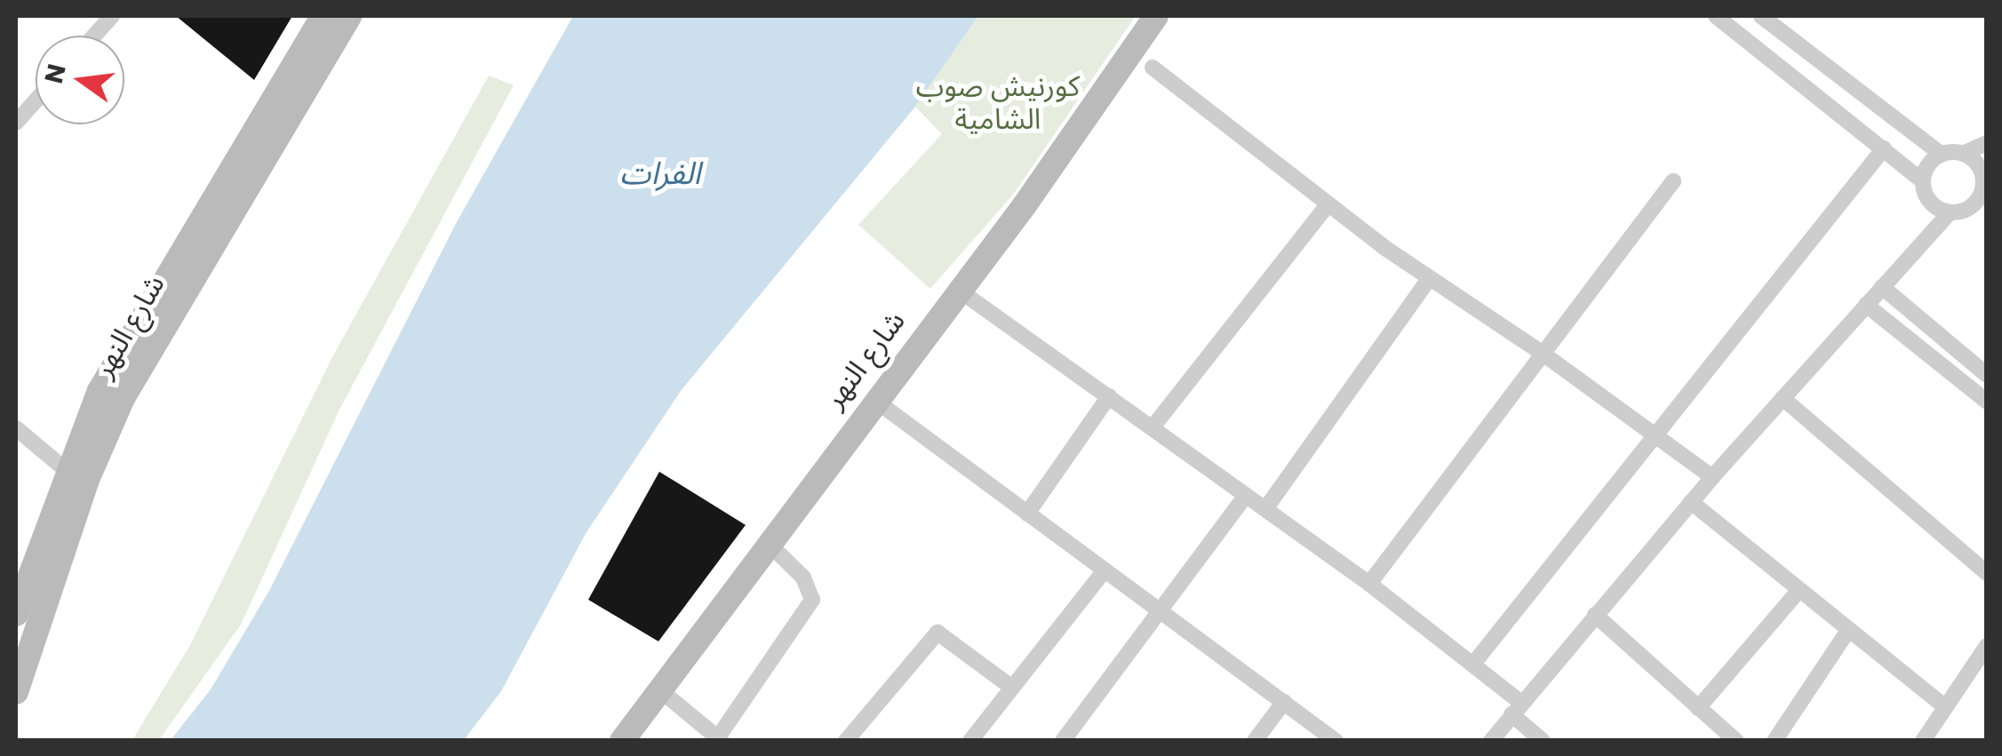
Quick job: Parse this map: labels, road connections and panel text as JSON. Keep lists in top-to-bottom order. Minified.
{"streets":{"main road":["شارع النهر"]},"water":["الفرات"],"parks":["كورنيش صوب الشامية"],"north":"left"}
